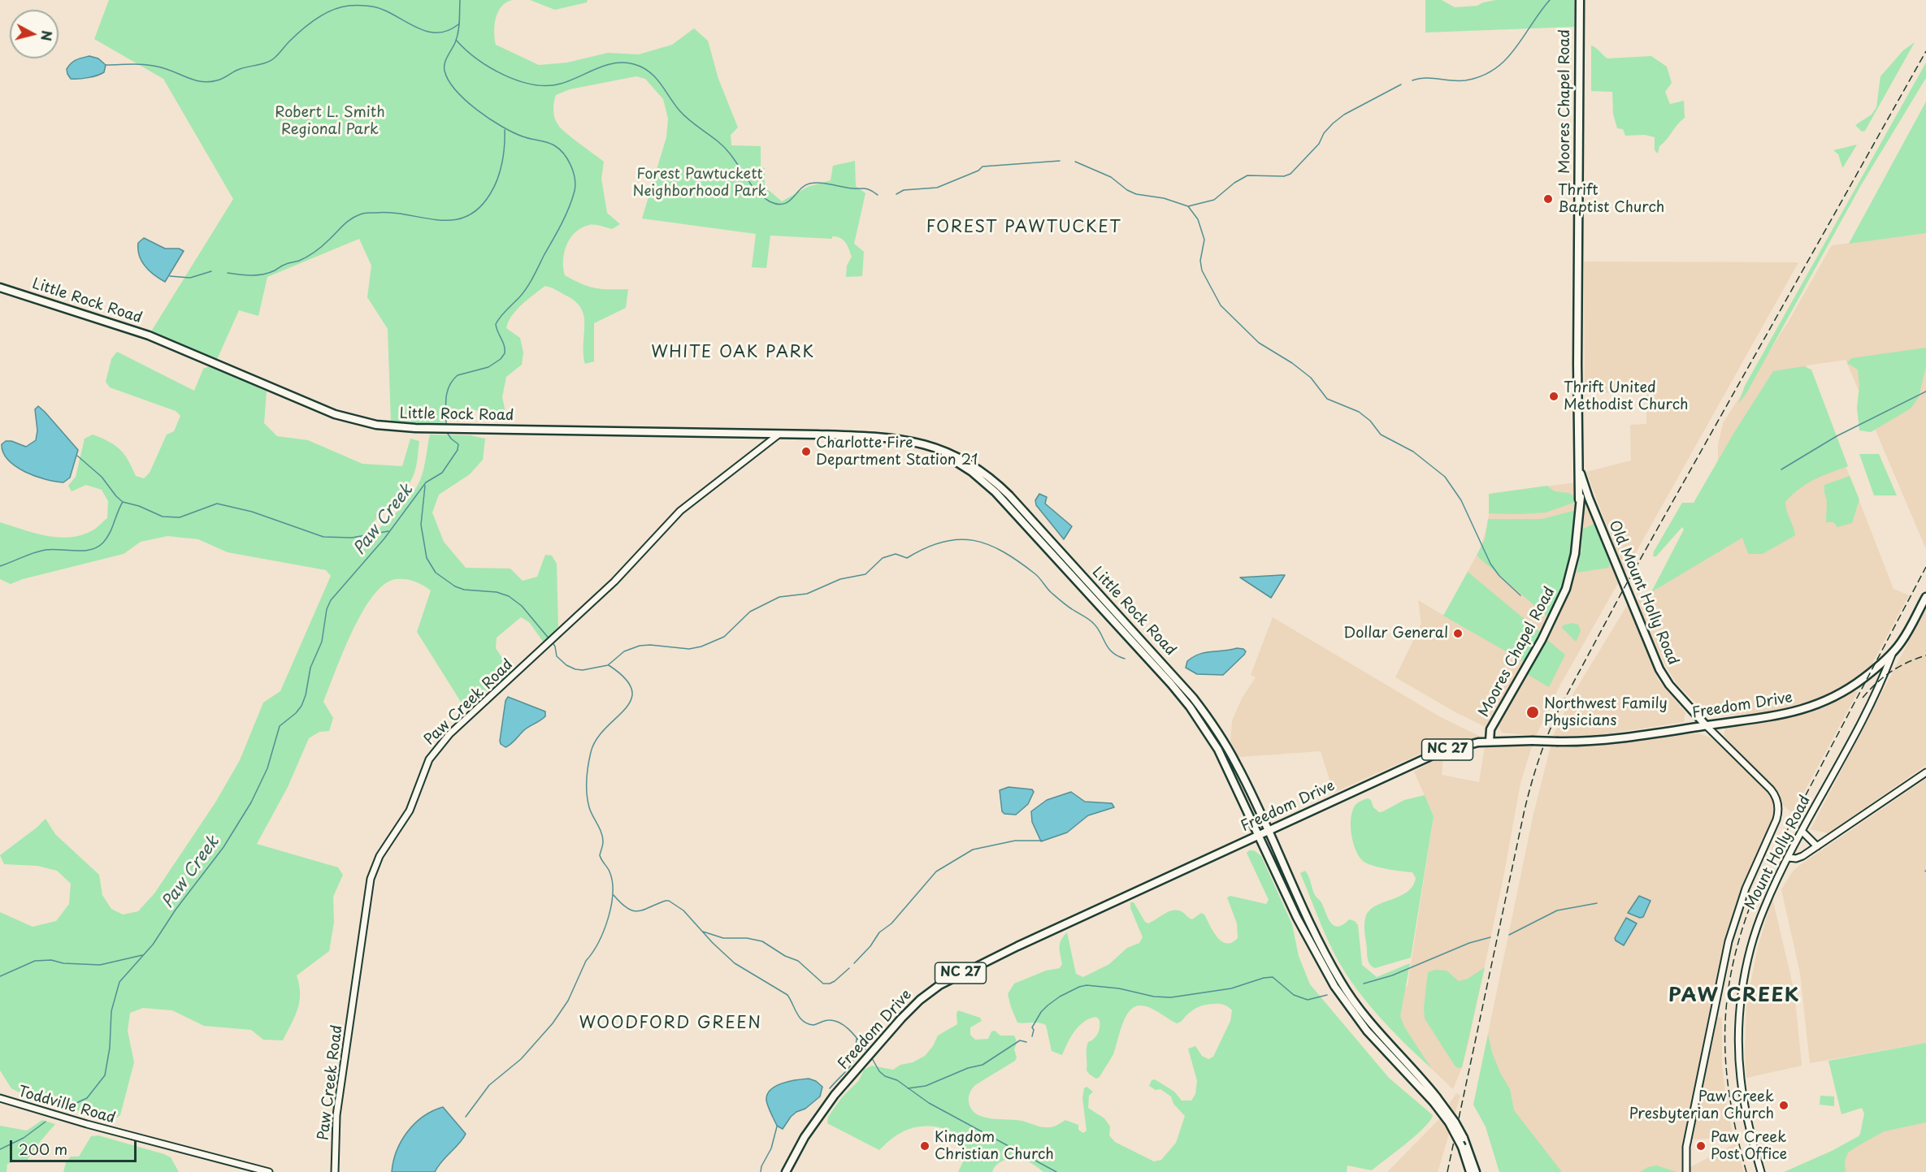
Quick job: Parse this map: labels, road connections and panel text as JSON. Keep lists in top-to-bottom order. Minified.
{"streets":{"main road":["Moores Chapel Road","Little Rock Road","Old Mount Holly Road","Freedom Drive","NC 27","Mount Holly Road"],"street":["Paw Creek Road","Toddville Road"]},"crossings":[["Moores Chapel Road","Old Mount Holly Road"],["Moores Chapel Road","Freedom Drive"],["Little Rock Road","Paw Creek Road"],["Little Rock Road","Freedom Drive"],["Old Mount Holly Road","Freedom Drive"],["Freedom Drive","Mount Holly Road"]],"districts":["FOREST PAWTUCKET","WHITE OAK PARK","PAW CREEK","WOODFORD GREEN"],"water":["Paw Creek"],"parks":["Robert L. Smith Regional Park","Forest Pawtuckett Neighborhood Park"],"places":["Thrift Baptist Church","Thrift United Methodist Church","Charlotte Fire Department Station 21","Dollar General","Northwest Family Physicians","Paw Creek Presbyterian Church","Kingdom Christian Church","Paw Creek Post Office"],"scale_bar":"200 m","north":"right"}
